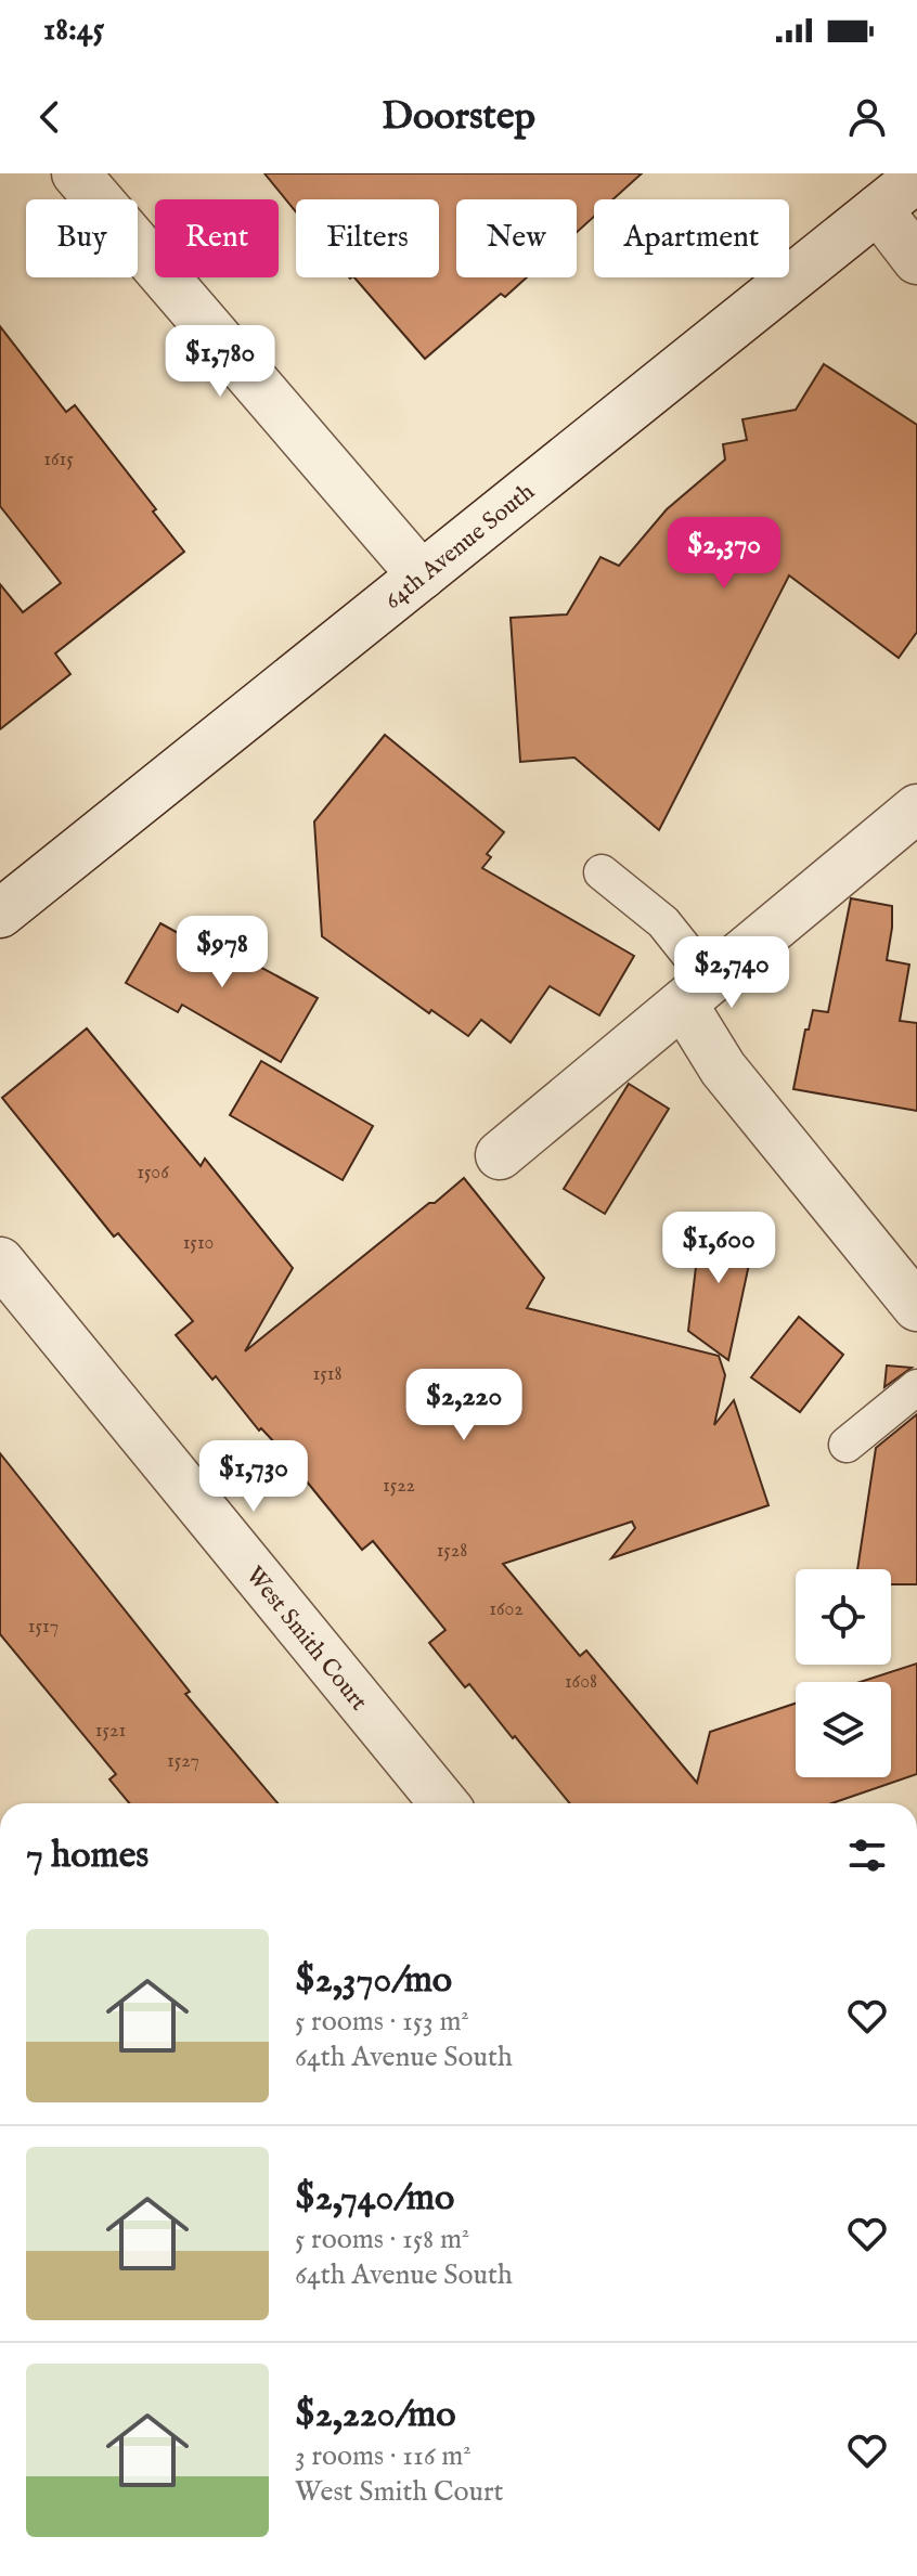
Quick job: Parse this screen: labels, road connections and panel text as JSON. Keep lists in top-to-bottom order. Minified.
{"streets":{"street":["64th Avenue South","West Smith Court"]},"house_numbers":["1615","1506","1510","1518","1522","1528","1602","1517","1608","1521","1527"],"page":{"status":"18:45","header":"Doorstep","chip":["Buy","Rent","Filters","New","Apartment"],"price":["$1,780","$2,370","$978","$2,740","$1,600","$2,220","$1,730"],"heading":"7 homes","list":[{"name":"$2,370/mo","note":"5 rooms · 153 m² · 64th Avenue South"},{"name":"$2,740/mo","note":"5 rooms · 158 m² · 64th Avenue South"},{"name":"$2,220/mo","note":"3 rooms · 116 m² · West Smith Court"}]}}
